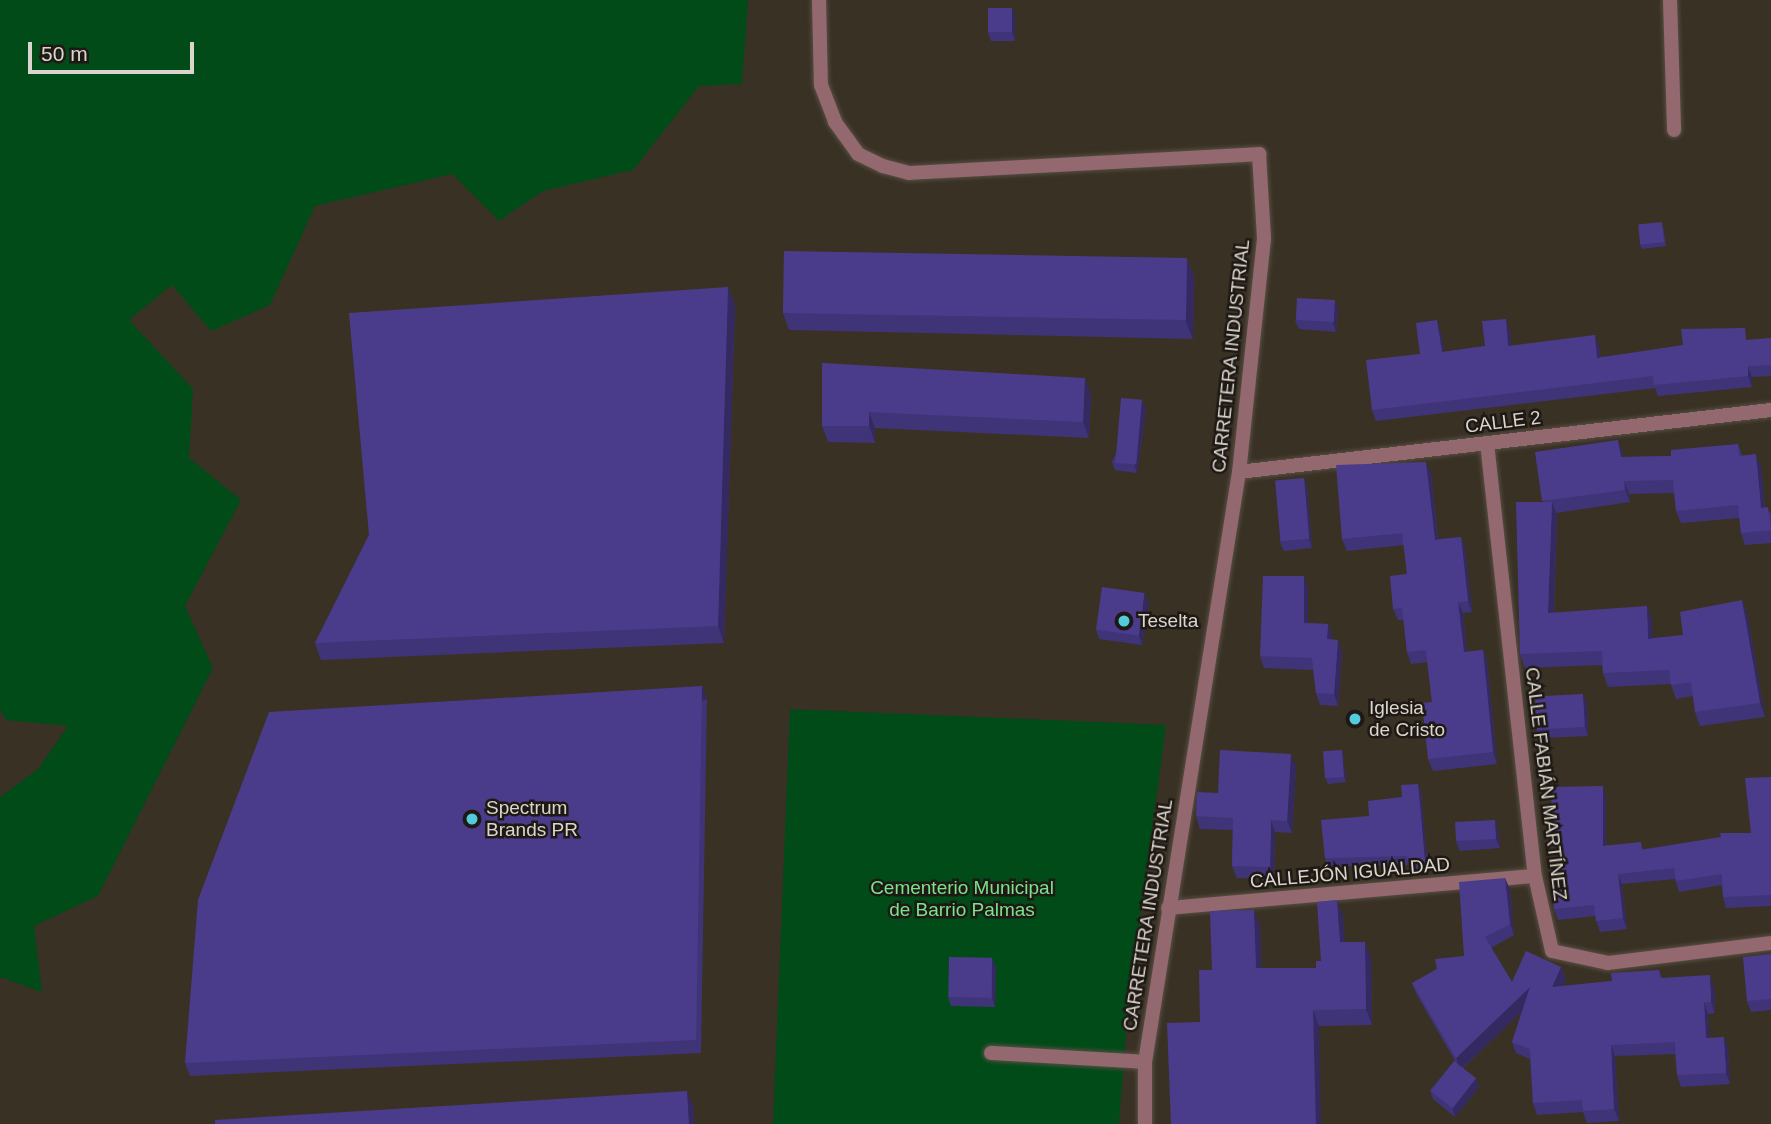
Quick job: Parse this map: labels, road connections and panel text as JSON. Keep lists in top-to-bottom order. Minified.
{"streets":{"street":["CARRETERA INDUSTRIAL","CALLE 2","CALLE FABIÁN MARTÍNEZ","CALLEJÓN IGUALDAD"]},"crossings":[["CARRETERA INDUSTRIAL","CALLE 2"],["CARRETERA INDUSTRIAL","CALLEJÓN IGUALDAD"],["CALLE 2","CALLE FABIÁN MARTÍNEZ"],["CALLE FABIÁN MARTÍNEZ","CALLEJÓN IGUALDAD"]],"parks":["Cementerio Municipal de Barrio Palmas"],"places":["Teselta","Iglesia de Cristo","Spectrum Brands PR"],"scale_bar":"50 m"}
